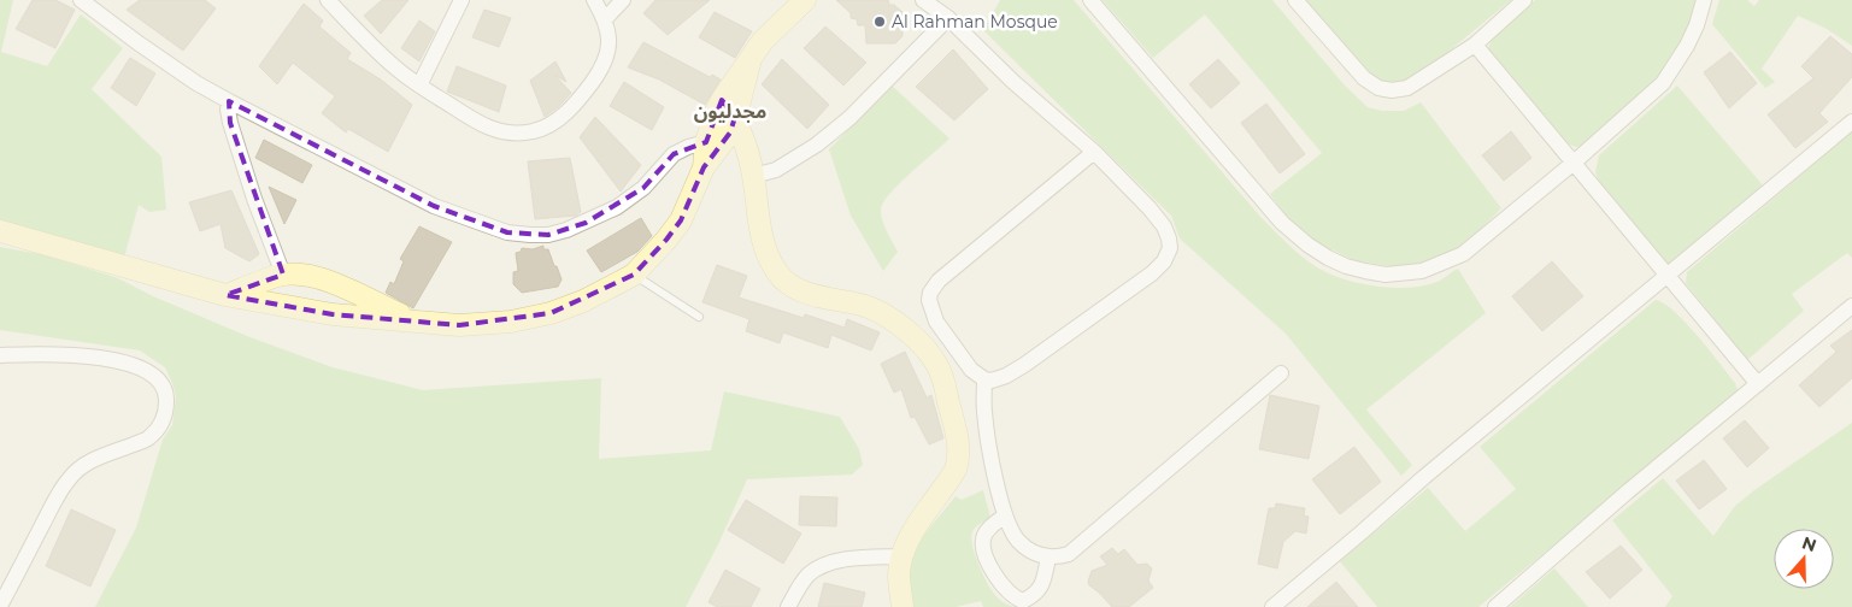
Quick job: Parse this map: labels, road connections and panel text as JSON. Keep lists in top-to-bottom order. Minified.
{"districts":["مجدليون"],"places":["Al Rahman Mosque"],"north":"top"}
